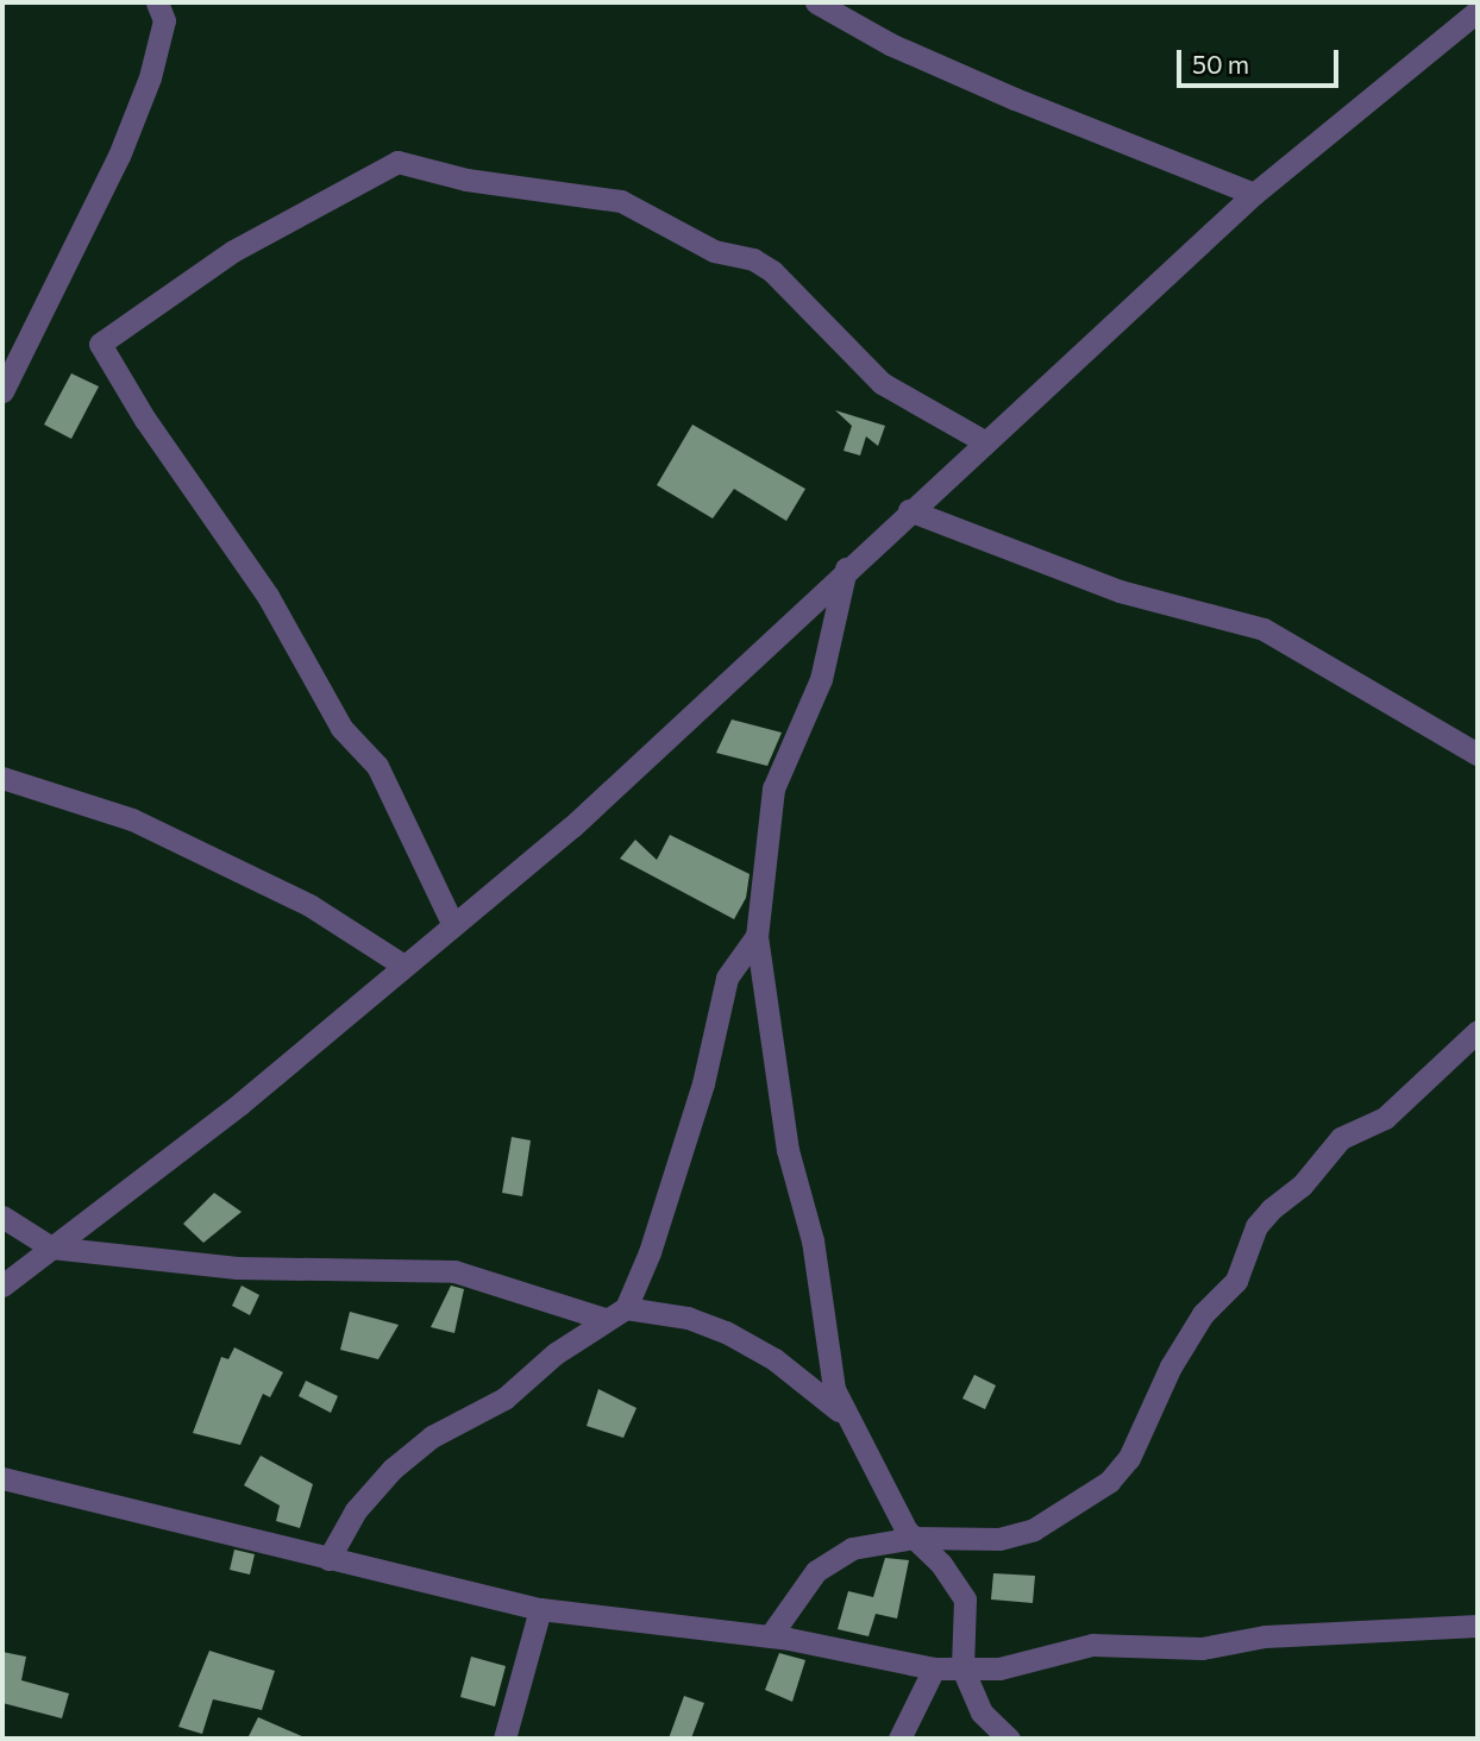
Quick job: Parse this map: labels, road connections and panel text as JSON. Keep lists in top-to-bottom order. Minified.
{"scale_bar":"50 m"}
